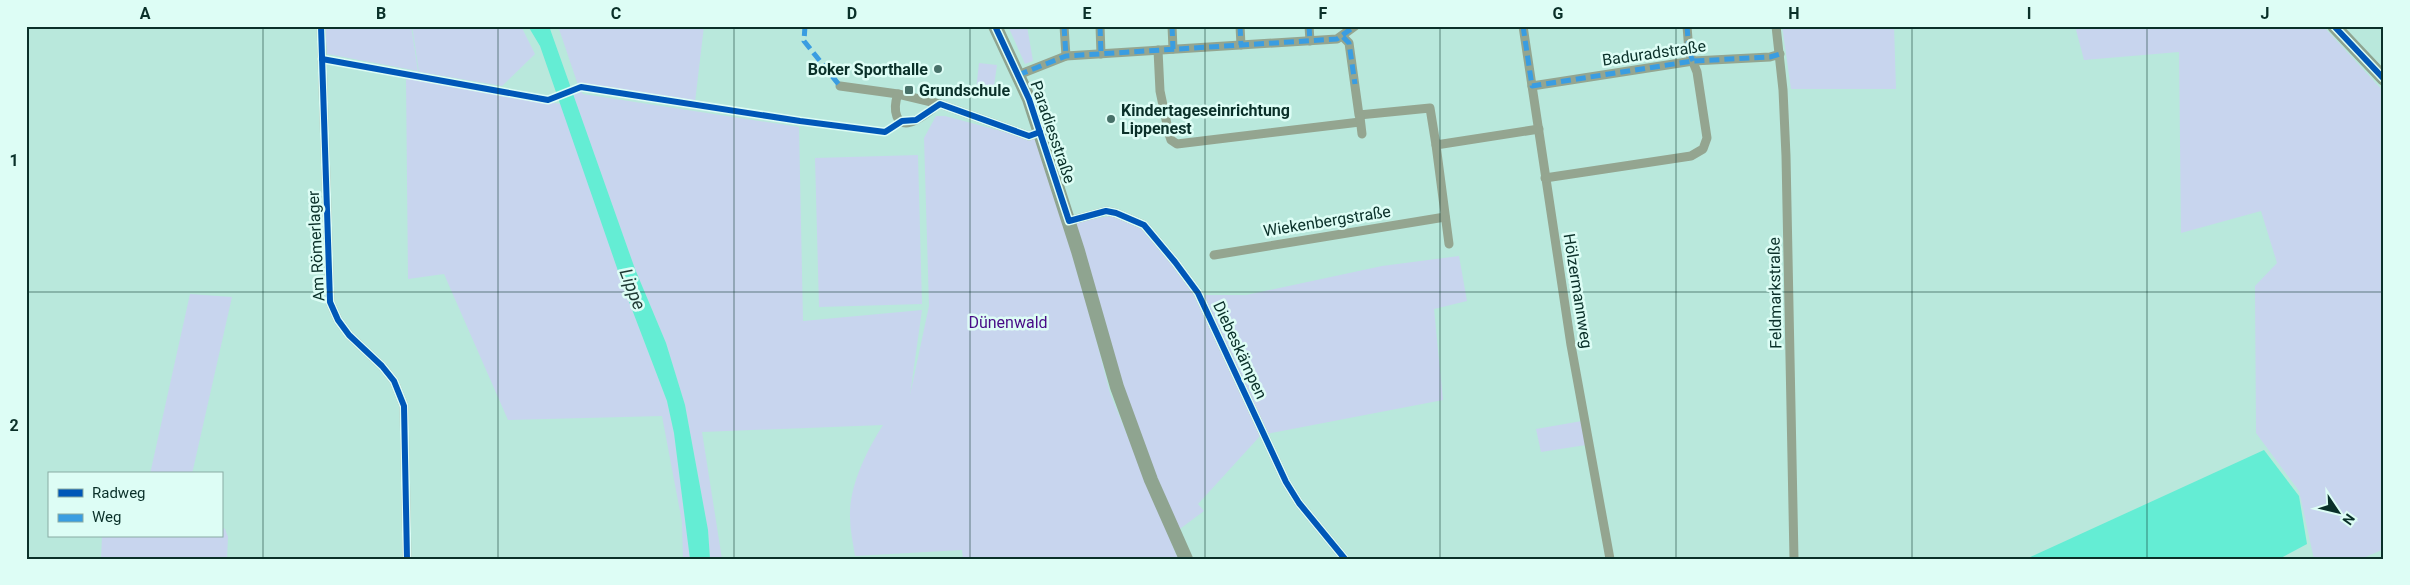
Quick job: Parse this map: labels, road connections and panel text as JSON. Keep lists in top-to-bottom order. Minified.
{"streets":{"main road":["Paradiesstraße"],"street":["Baduradstraße","Wiekenbergstraße","Am Römerlager","Hölzermannweg","Feldmarkstraße","Diebeskämpen"]},"crossings":[["Baduradstraße","Hölzermannweg"],["Baduradstraße","Feldmarkstraße"],["Paradiesstraße","Diebeskämpen"]],"water":["Lippe"],"parks":["Dünenwald"],"places":{"other":["Boker Sporthalle","Kindertageseinrichtung Lippenest"],"transit":["Grundschule"]},"legend":["Radweg","Weg"],"north":"bottom right","grid":{"columns":["A","B","C","D","E","F","G","H","I","J"],"rows":["1","2"]}}
